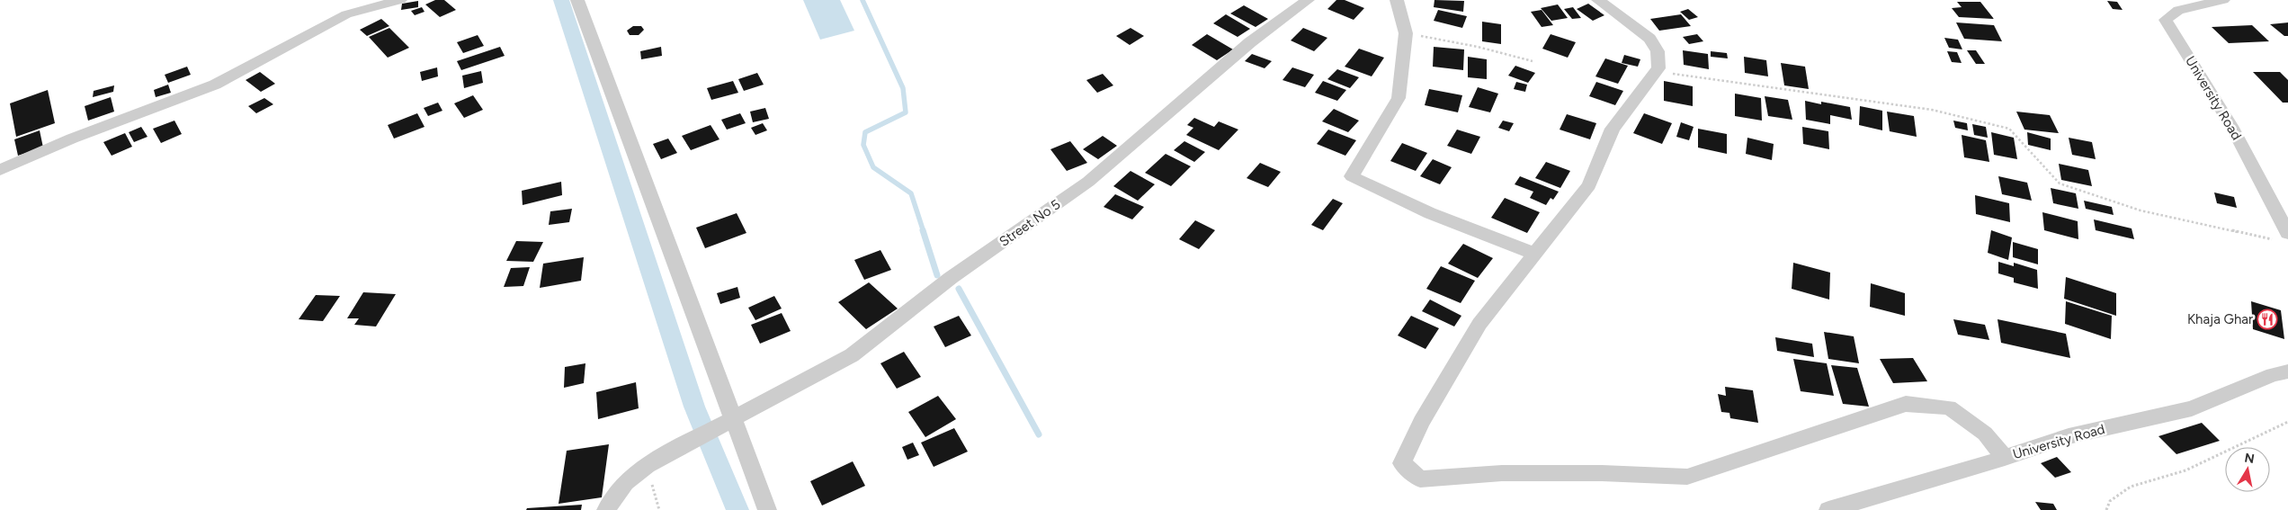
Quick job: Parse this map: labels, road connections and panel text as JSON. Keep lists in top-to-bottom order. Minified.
{"streets":{"street":["University Road","Street No 5"]},"places":{"restaurant":["Khaja Ghar"]},"north":"top"}
